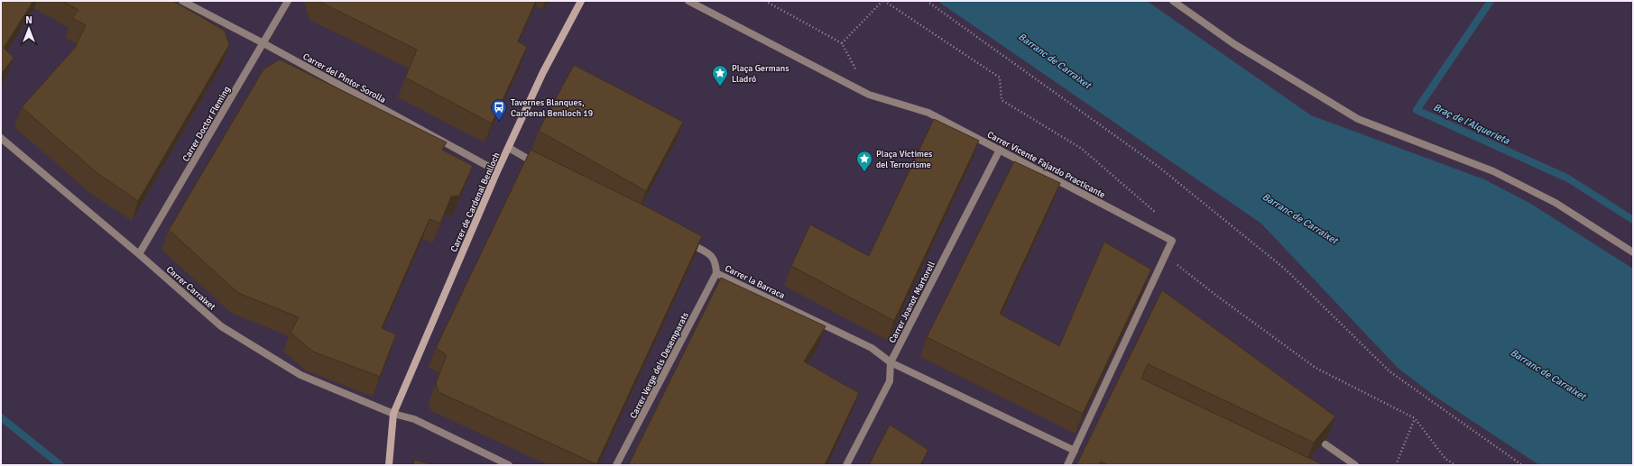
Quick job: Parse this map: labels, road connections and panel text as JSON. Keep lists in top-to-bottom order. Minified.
{"streets":{"main road":["Carrer de Cardenal Benlloch"],"street":["Carrer del Pintor Sorolla","Carrer Doctor Fleming","Carrer Vicente Fajardo Practicante","Carrer la Barraca","Carrer Carraixet","Carrer Joanot Martorell","Carrer Verge dels Desemparats"]},"crossings":[["Carrer del Pintor Sorolla","Carrer Doctor Fleming"],["Carrer del Pintor Sorolla","Carrer de Cardenal Benlloch"],["Carrer Doctor Fleming","Carrer Carraixet"],["Carrer Vicente Fajardo Practicante","Carrer la Barraca"],["Carrer Vicente Fajardo Practicante","Carrer Joanot Martorell"],["Carrer de Cardenal Benlloch","Carrer Carraixet"],["Carrer la Barraca","Carrer Joanot Martorell"],["Carrer la Barraca","Carrer Verge dels Desemparats"]],"water":["Barranc de Carraixet","Braç de l'Alquerieta"],"places":{"place":["Plaça Germans Lladró","Plaça Víctimes del Terrorisme"],"bus stop":["Tavernes Blanques, Cardenal Benlloch 19"]},"north":"top"}
